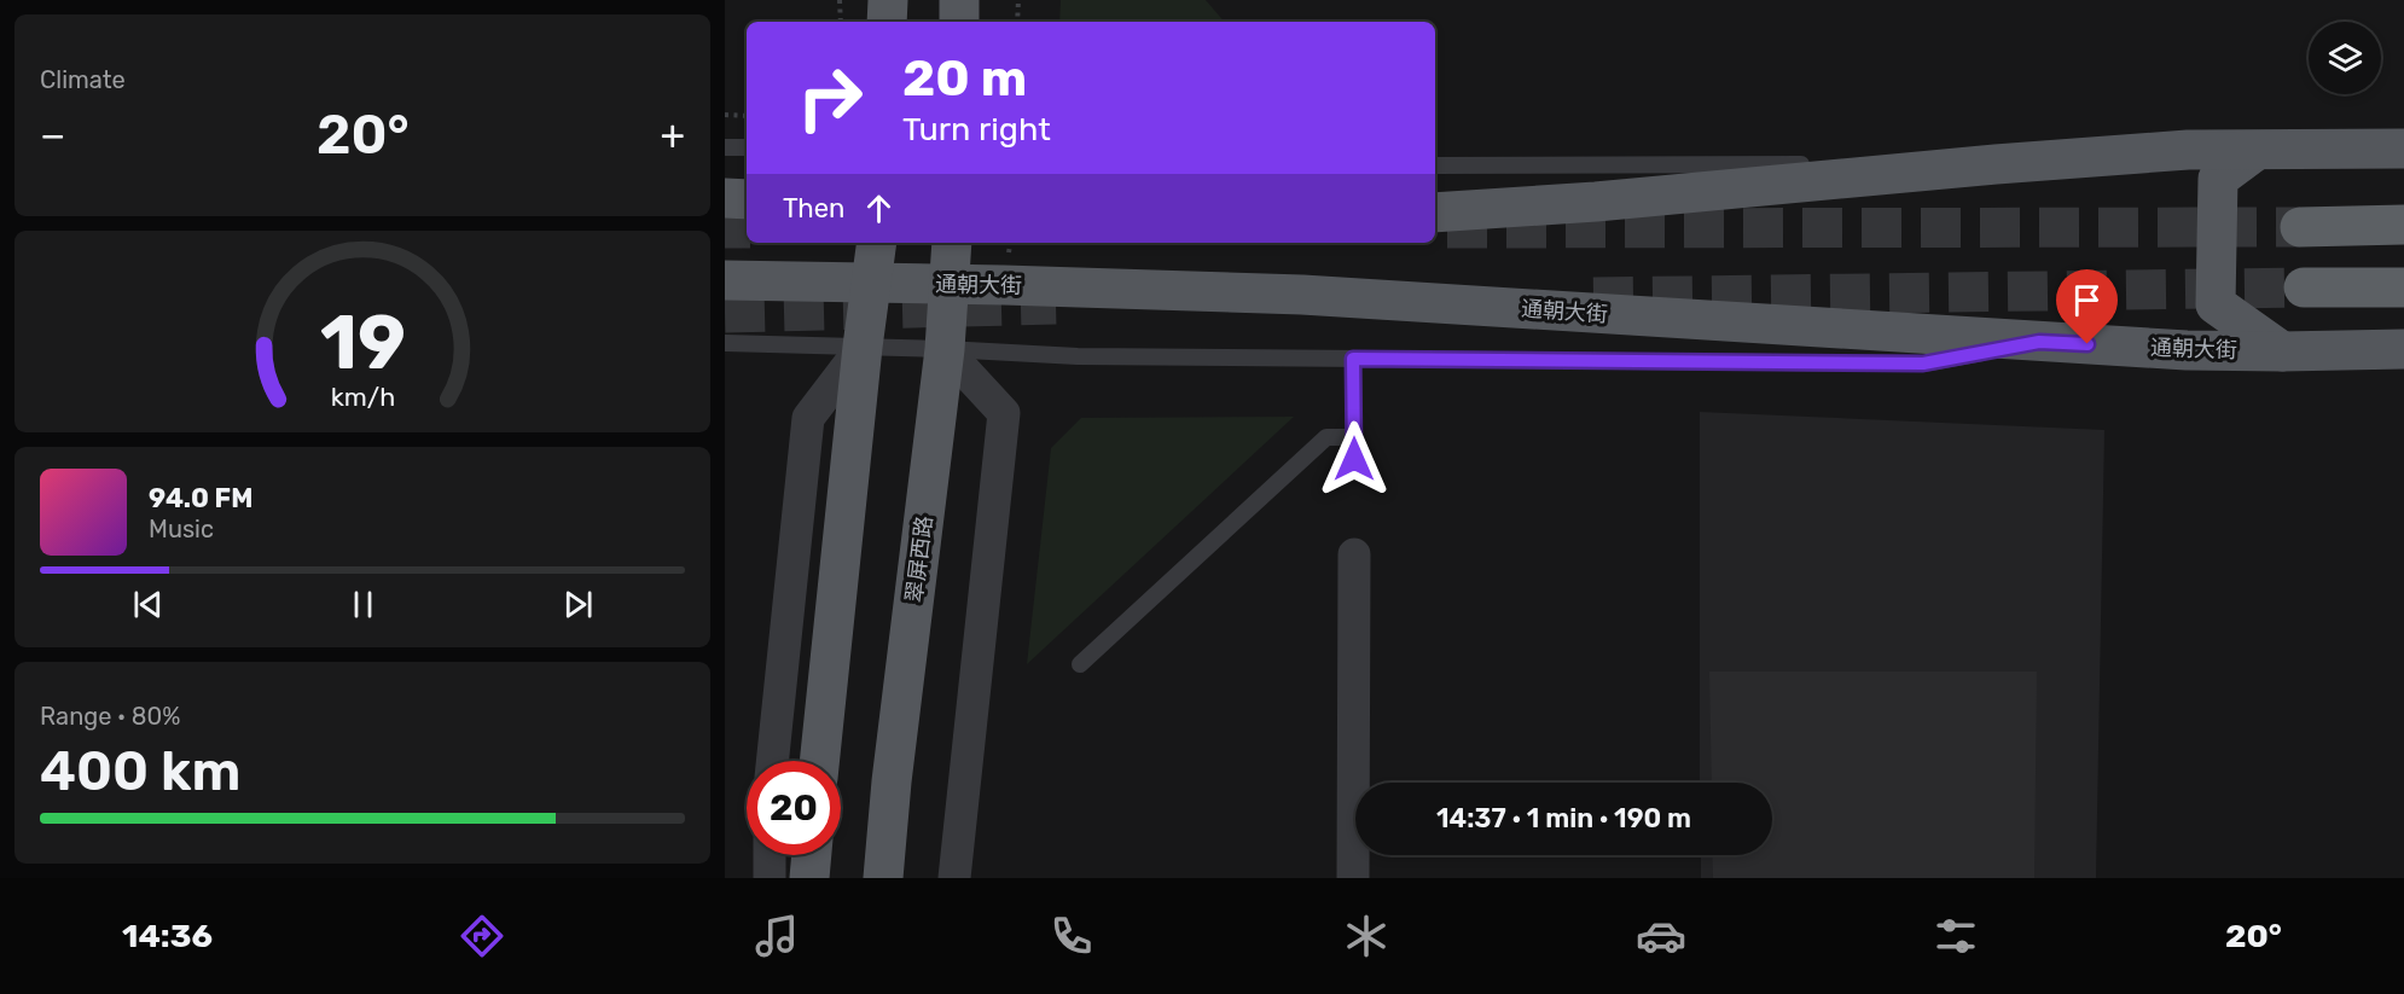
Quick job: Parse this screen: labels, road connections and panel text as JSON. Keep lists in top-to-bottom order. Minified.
{"streets":{"main road":["通朝大街","翠屏西路"]},"crossings":[["通朝大街","翠屏西路"]],"page":{"tile":["Climate",["Range · 80%","400 km"]],"turn":["20 m","Turn right"],"heat":["−","20°","+"],"then":"Then","song":["94.0 FM","Music"],"limit":"20","trip":"14:37 · 1 min · 190 m","tabs":["14:36","20°"],"gauge":["19","km/h"]}}
